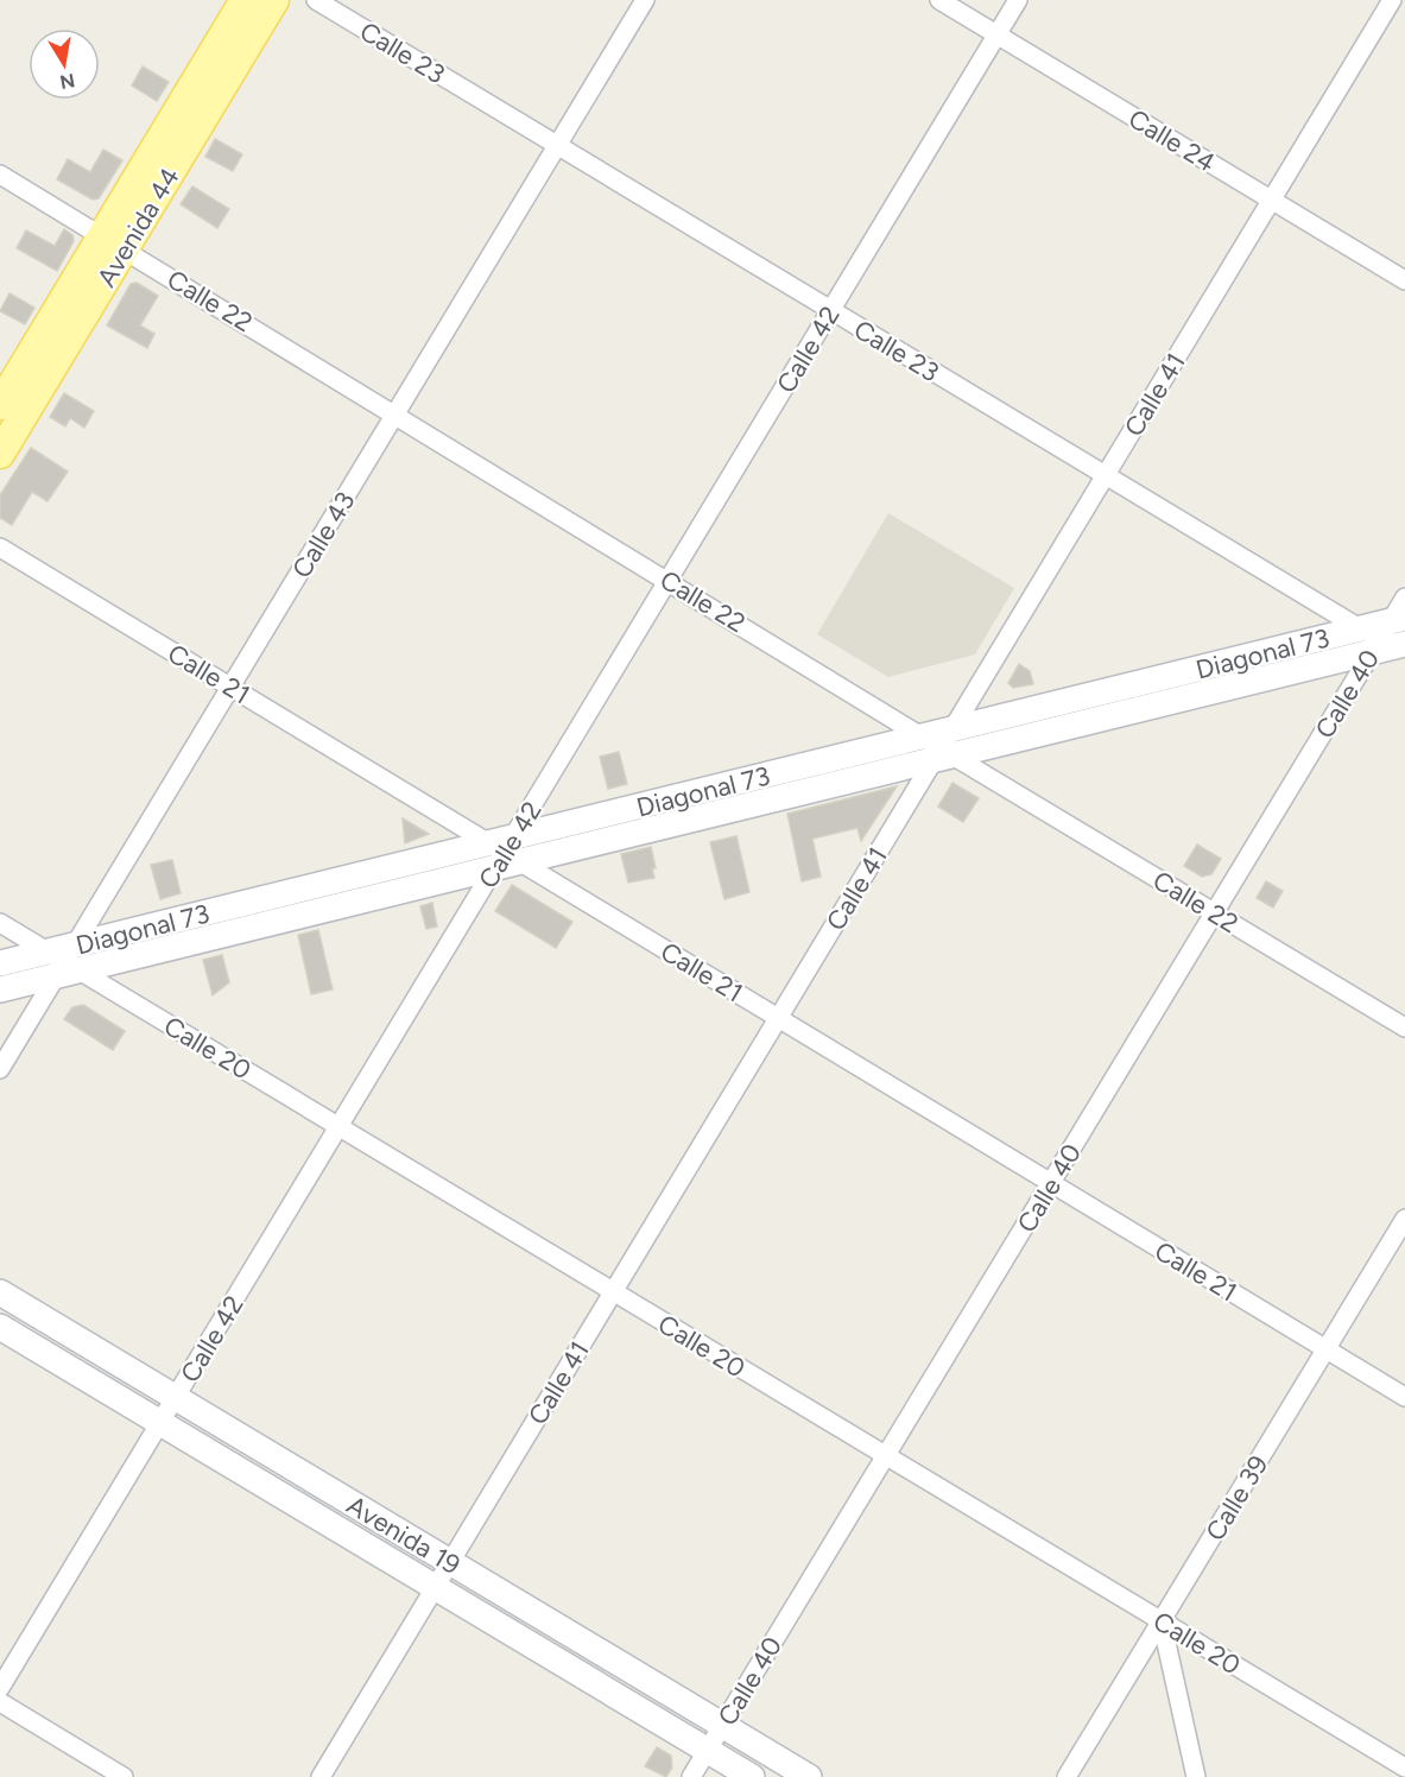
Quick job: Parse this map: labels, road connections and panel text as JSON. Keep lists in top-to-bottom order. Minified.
{"streets":{"main road":["Avenida 44","Diagonal 73","Avenida 19"],"street":["Calle 23","Calle 24","Calle 22","Calle 42","Calle 41","Calle 43","Calle 21","Calle 40","Calle 20","Calle 39"]},"crossings":[["Calle 23","Calle 42"],["Calle 23","Calle 41"],["Calle 23","Calle 43"],["Calle 23","Diagonal 73"],["Calle 23","Calle 40"],["Calle 24","Calle 42"],["Calle 24","Calle 41"],["Avenida 44","Calle 22"],["Calle 22","Calle 42"],["Calle 22","Calle 41"],["Calle 22","Calle 43"],["Calle 22","Diagonal 73"],["Calle 22","Calle 40"],["Calle 42","Diagonal 73"],["Calle 42","Calle 21"],["Calle 42","Calle 20"],["Calle 42","Avenida 19"],["Calle 41","Diagonal 73"],["Calle 41","Calle 21"],["Calle 41","Calle 20"],["Calle 41","Avenida 19"],["Calle 43","Diagonal 73"],["Calle 43","Calle 21"],["Calle 43","Calle 20"],["Diagonal 73","Calle 21"],["Diagonal 73","Calle 40"],["Diagonal 73","Calle 20"],["Calle 21","Calle 40"],["Calle 21","Calle 39"],["Calle 40","Calle 20"],["Calle 40","Avenida 19"],["Calle 20","Calle 39"]],"north":"bottom"}
